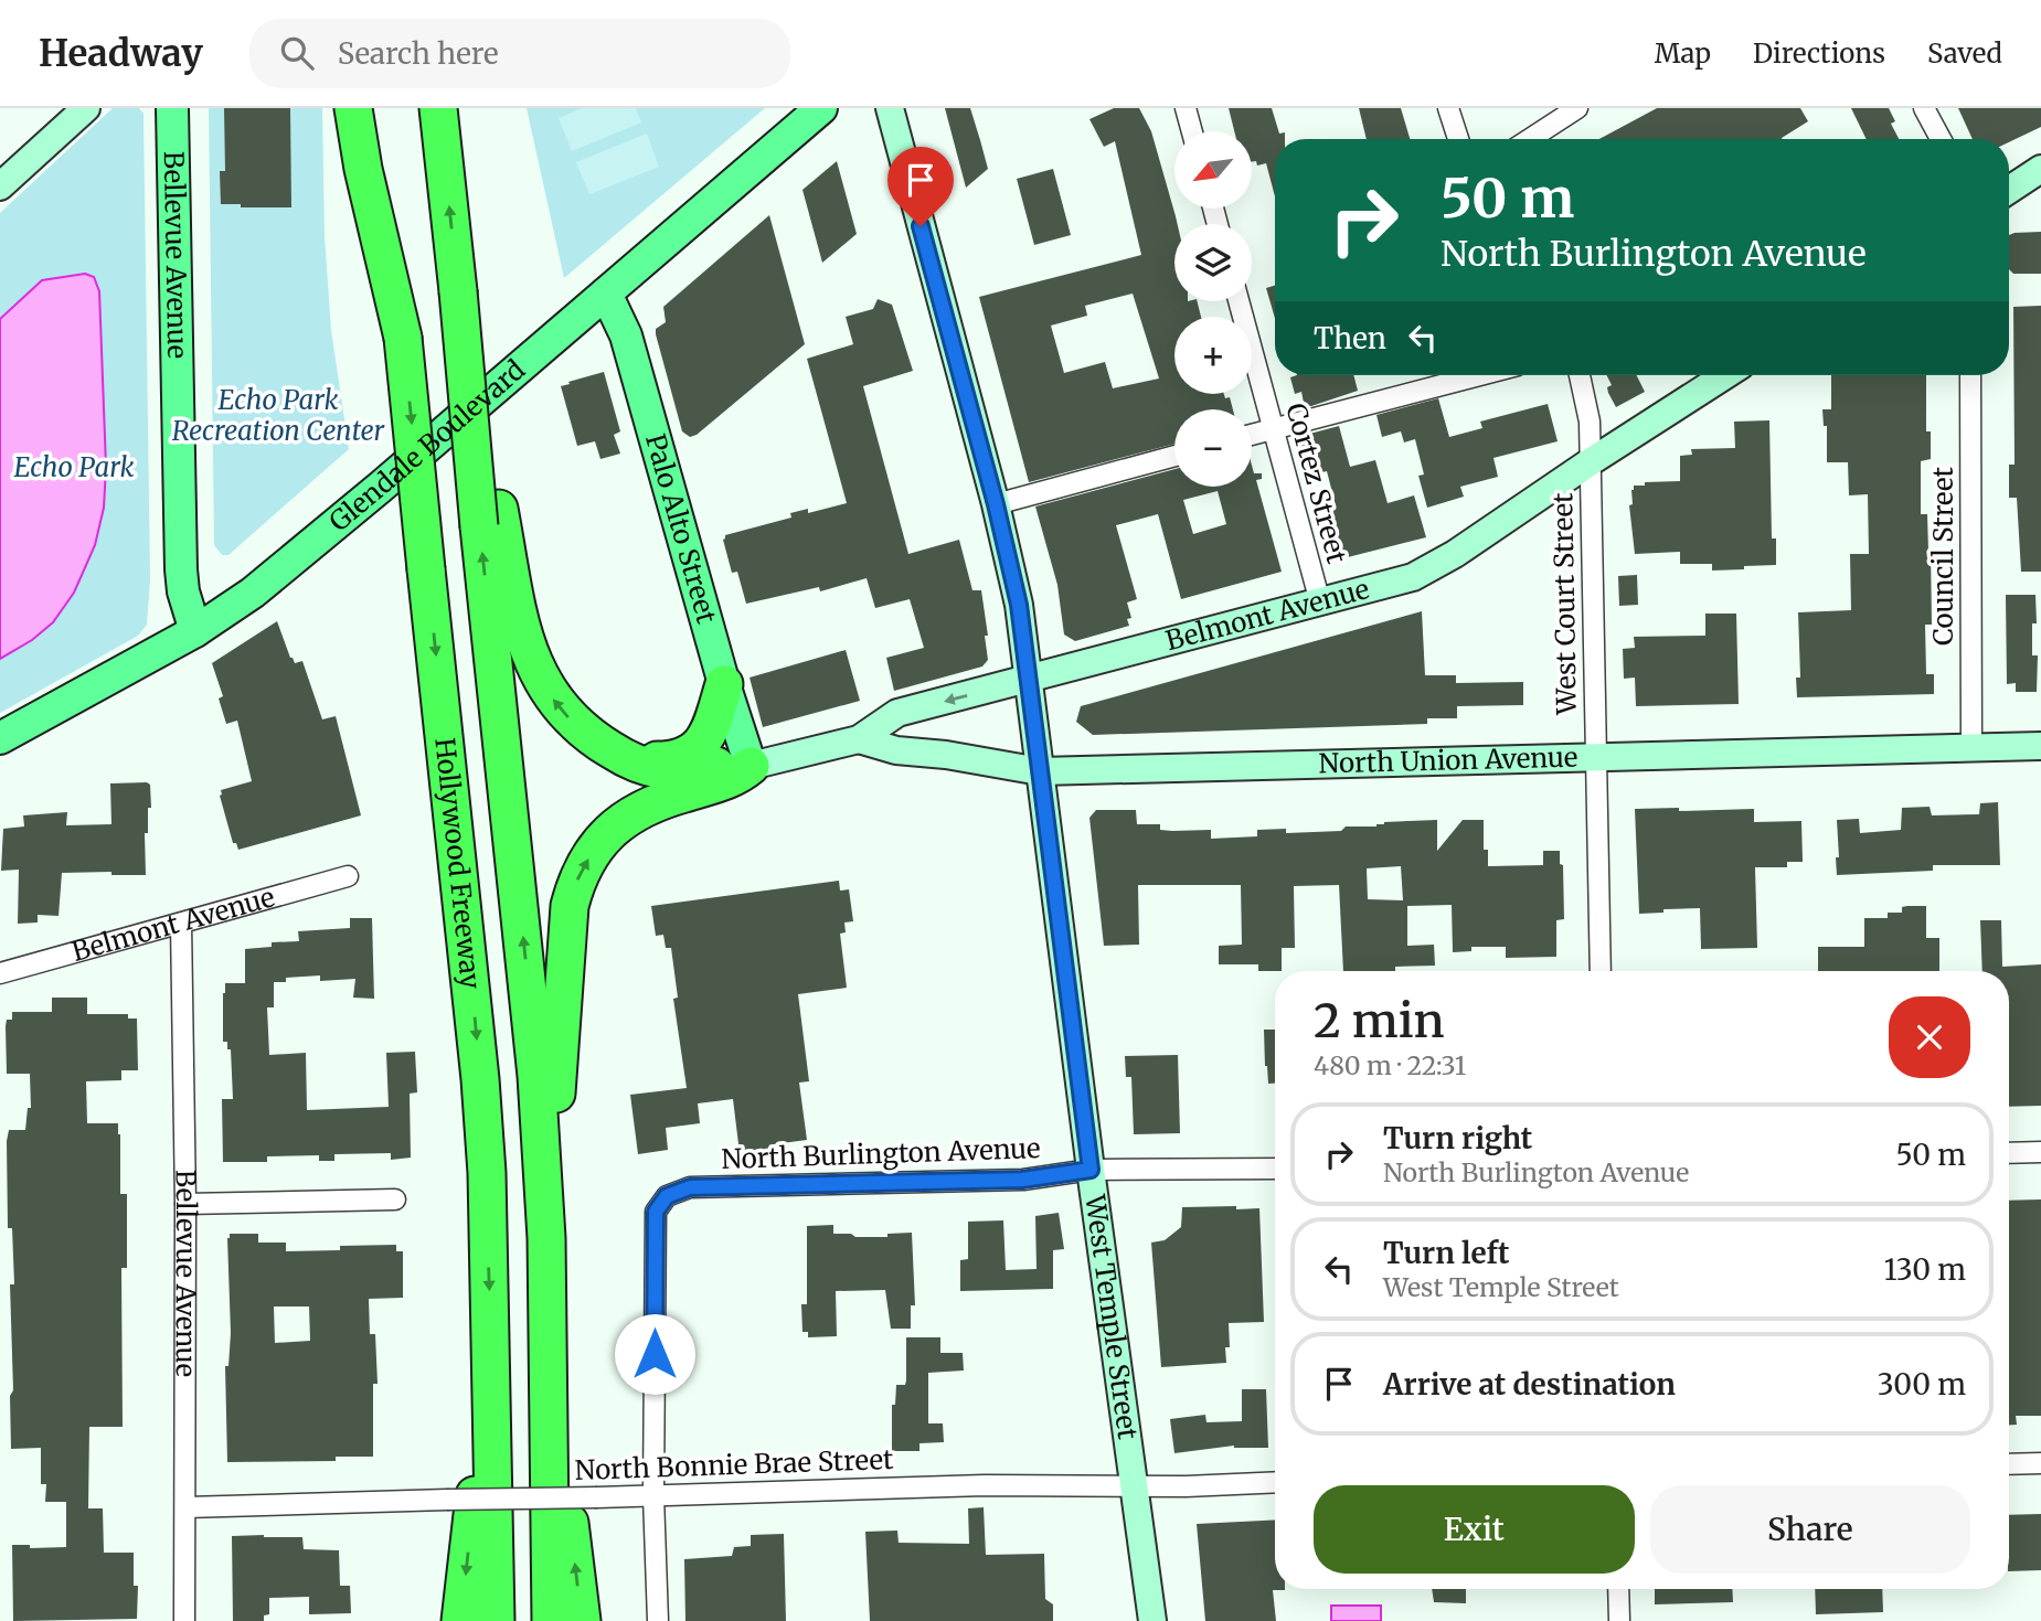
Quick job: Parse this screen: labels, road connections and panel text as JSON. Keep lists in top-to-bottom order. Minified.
{"streets":{"highway":["Hollywood Freeway"],"main road":["Bellevue Avenue","Glendale Boulevard","Palo Alto Street","Belmont Avenue","North Union Avenue","West Temple Street"],"street":["Cortez Street","Council Street","West Court Street","North Burlington Avenue","North Bonnie Brae Street"]},"crossings":[["Bellevue Avenue","Glendale Boulevard"],["Bellevue Avenue","Belmont Avenue"],["Bellevue Avenue","North Bonnie Brae Street"],["Glendale Boulevard","Palo Alto Street"],["Cortez Street","Belmont Avenue"],["Palo Alto Street","Belmont Avenue"],["Council Street","North Union Avenue"],["West Court Street","Belmont Avenue"],["West Court Street","North Union Avenue"],["Belmont Avenue","North Union Avenue"],["Belmont Avenue","West Temple Street"],["North Union Avenue","West Temple Street"],["North Burlington Avenue","West Temple Street"],["North Burlington Avenue","North Bonnie Brae Street"],["West Temple Street","North Bonnie Brae Street"]],"parks":["Echo Park Recreation Center","Echo Park"],"north":"bottom left","page":{"header":"Headway","search":"Search here","nav":["Map","Directions","Saved"],"map_buttons":["+","−"],"turn":["50 m","North Burlington Avenue"],"then":"Then","heading":["2 min","480 m · 22:31"],"list":[{"name":"Turn right","note":"North Burlington Avenue","value":"50 m"},{"name":"Turn left","note":"West Temple Street","value":"130 m"},{"name":"Arrive at destination","value":"300 m"}],"buttons":["Exit","Share"]}}
